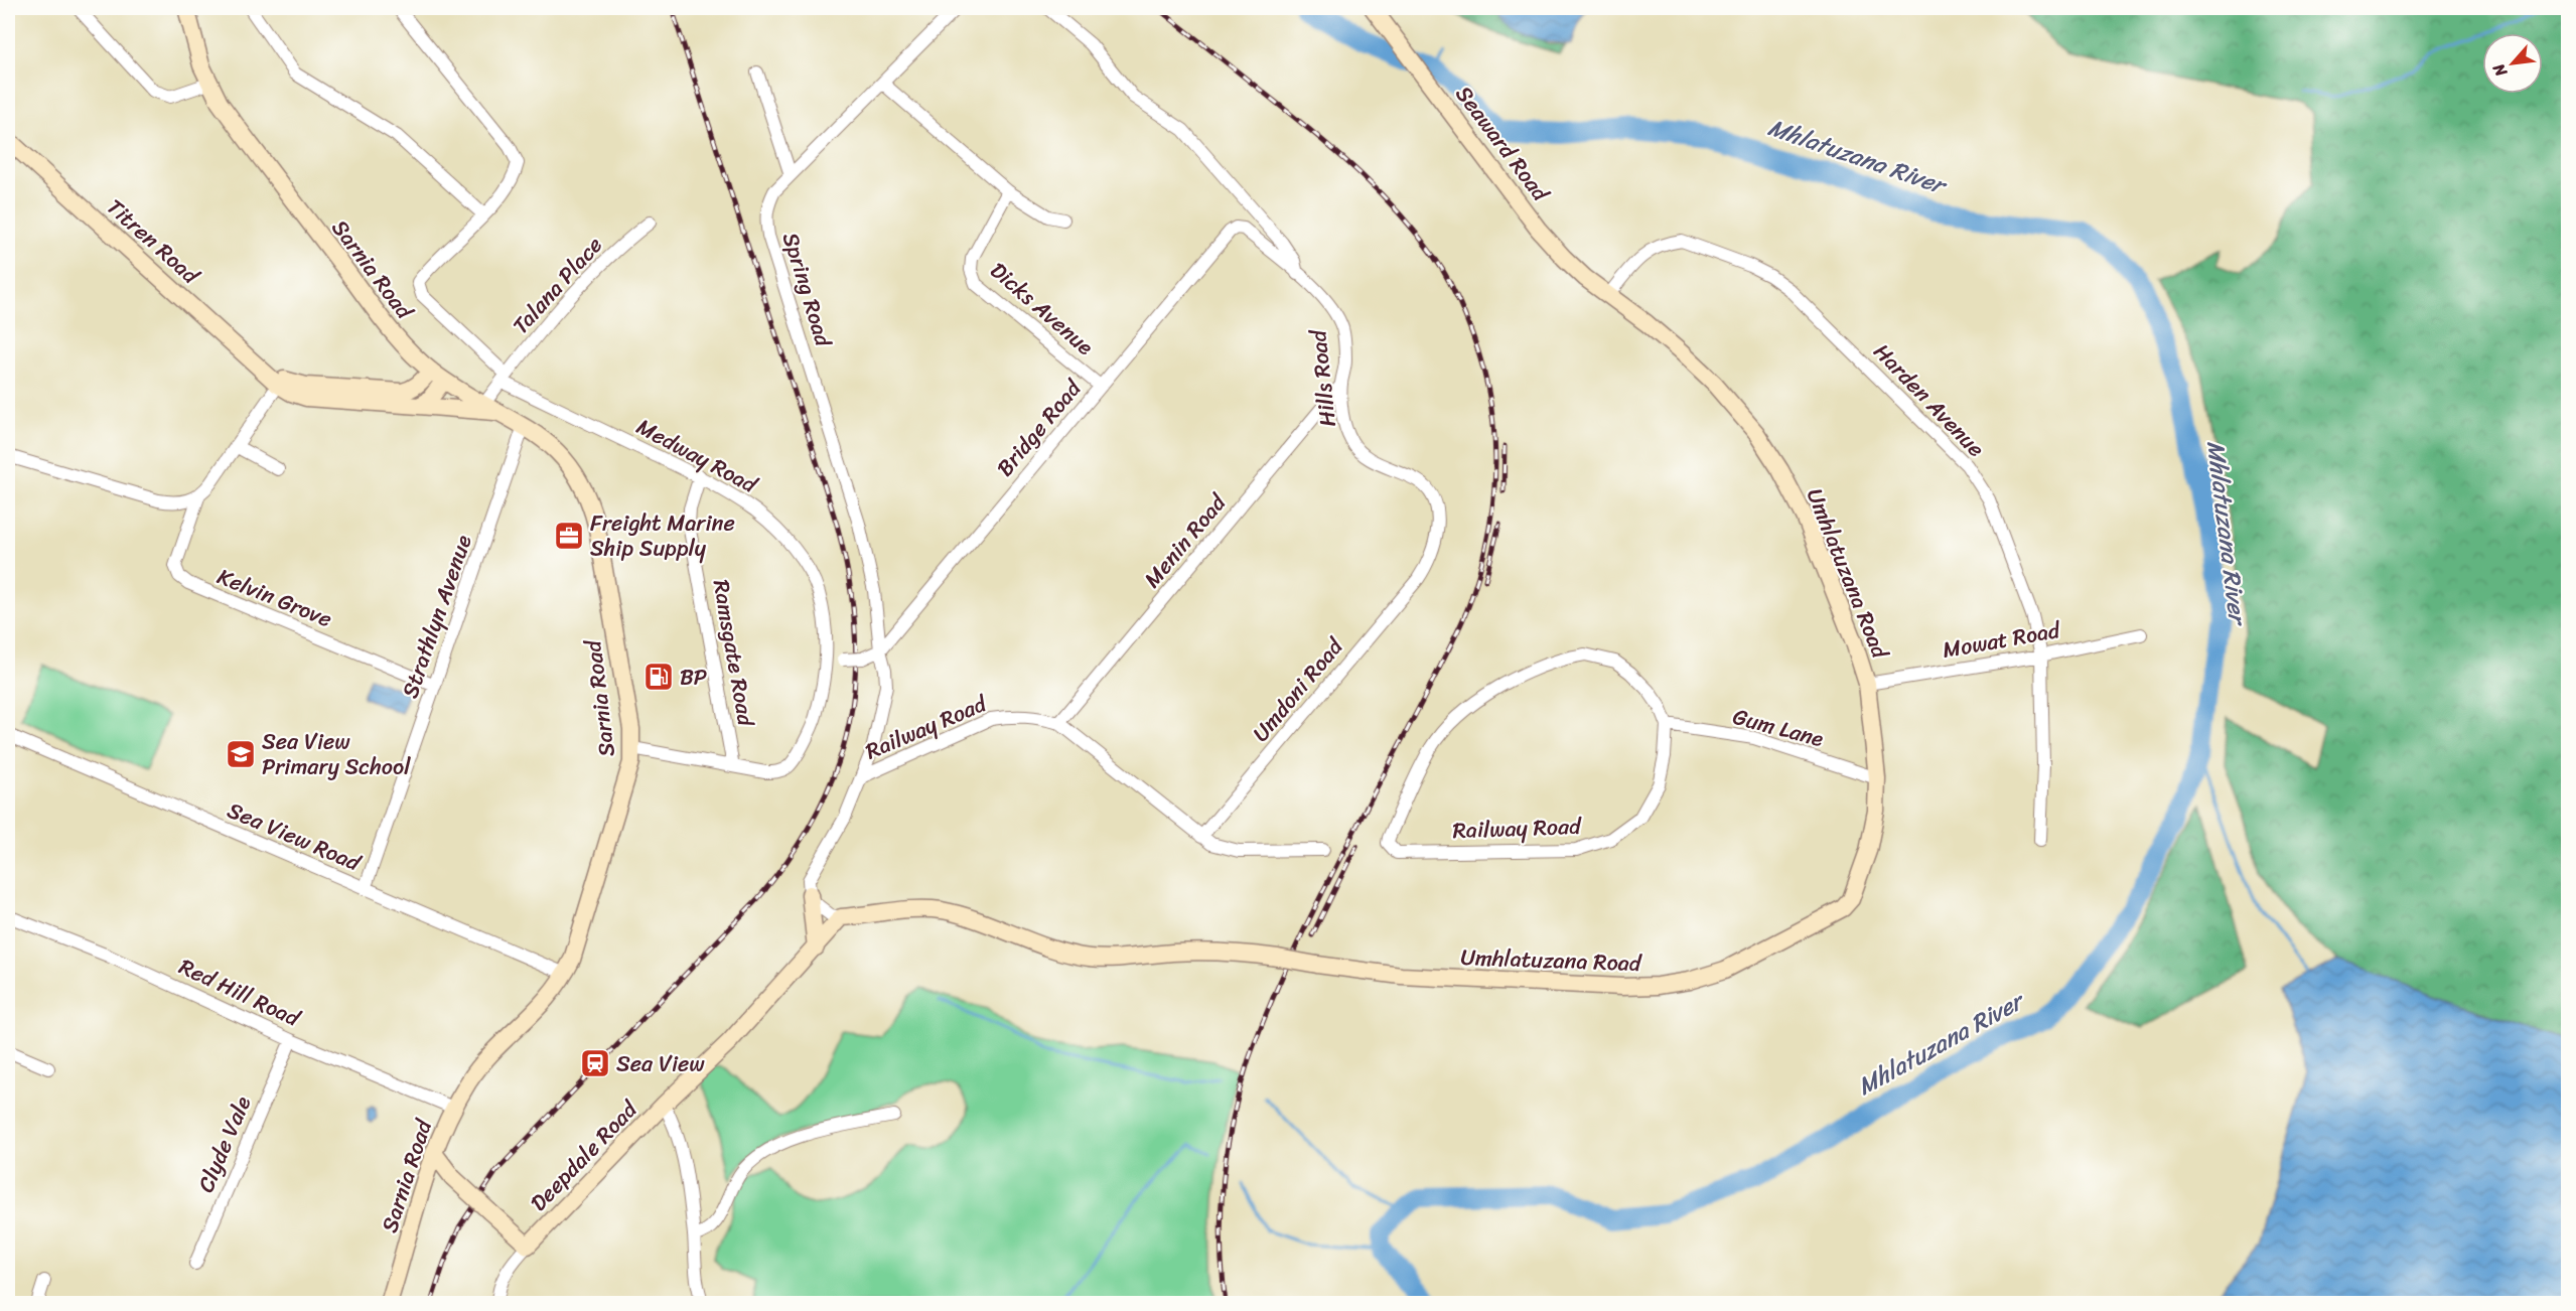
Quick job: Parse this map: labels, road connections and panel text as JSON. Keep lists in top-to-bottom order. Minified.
{"streets":{"street":["Seaward Road","Titren Road","Sarnia Road","Talana Place","Spring Road","Dicks Avenue","Hills Road","Harden Avenue","Bridge Road","Medway Road","Menin Road","Umhlatuzana Road","Kelvin Grove","Strathlyn Avenue","Mowat Road","Ramsgate Road","Umdoni Road","Railway Road","Gum Lane","Sea View Road","Red Hill Road","Clyde Vale","Deepdale Road"]},"crossings":[["Seaward Road","Harden Avenue"],["Seaward Road","Umhlatuzana Road"],["Titren Road","Sarnia Road"],["Sarnia Road","Medway Road"],["Sarnia Road","Strathlyn Avenue"],["Sarnia Road","Sea View Road"],["Sarnia Road","Red Hill Road"],["Talana Place","Medway Road"],["Spring Road","Bridge Road"],["Dicks Avenue","Bridge Road"],["Hills Road","Bridge Road"],["Hills Road","Menin Road"],["Hills Road","Umdoni Road"],["Harden Avenue","Umhlatuzana Road"],["Harden Avenue","Mowat Road"],["Medway Road","Ramsgate Road"],["Menin Road","Railway Road"],["Umhlatuzana Road","Mowat Road"],["Umhlatuzana Road","Gum Lane"],["Umhlatuzana Road","Deepdale Road"],["Kelvin Grove","Strathlyn Avenue"],["Strathlyn Avenue","Sea View Road"],["Umdoni Road","Railway Road"],["Railway Road","Gum Lane"],["Red Hill Road","Clyde Vale"]],"water":["Mhlatuzana River"],"places":{"office":["Freight Marine Ship Supply"],"fuel station":["BP"],"school or university":["Sea View Primary School"],"station":["Sea View"]},"north":"bottom left"}
